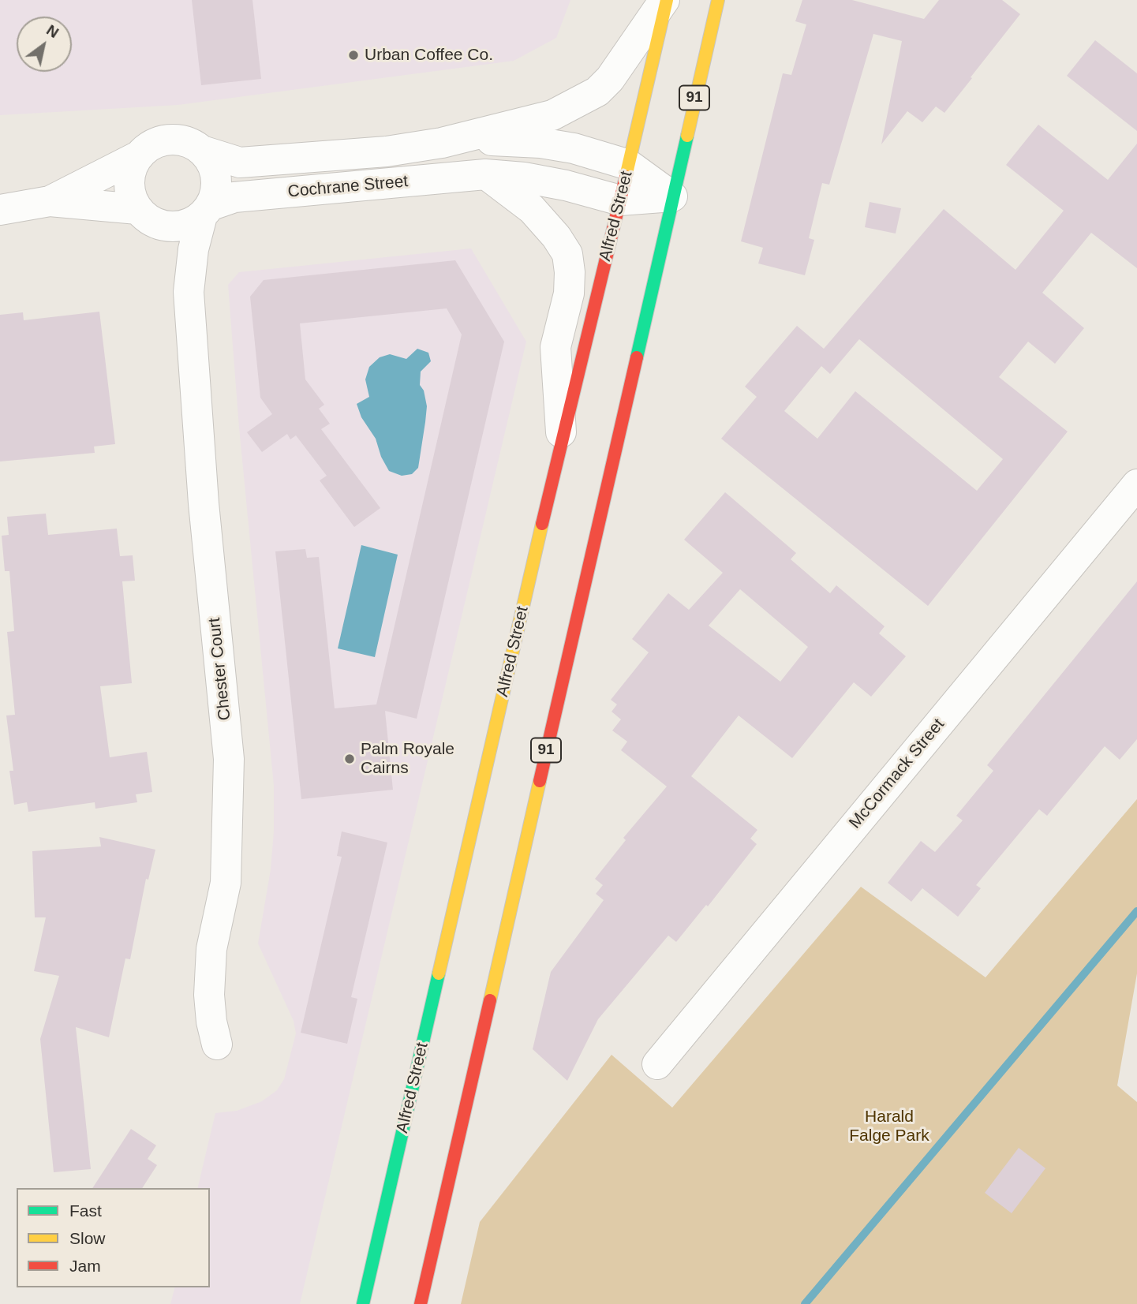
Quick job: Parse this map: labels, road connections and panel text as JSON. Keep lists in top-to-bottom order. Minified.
{"streets":{"main road":["91","Alfred Street"],"street":["Cochrane Street","Chester Court","McCormack Street"]},"crossings":[["91","Cochrane Street"],["Cochrane Street","Alfred Street"]],"parks":["Harald Falge Park"],"places":["Urban Coffee Co.","Palm Royale Cairns"],"legend":["Fast","Slow","Jam"],"north":"top right"}
